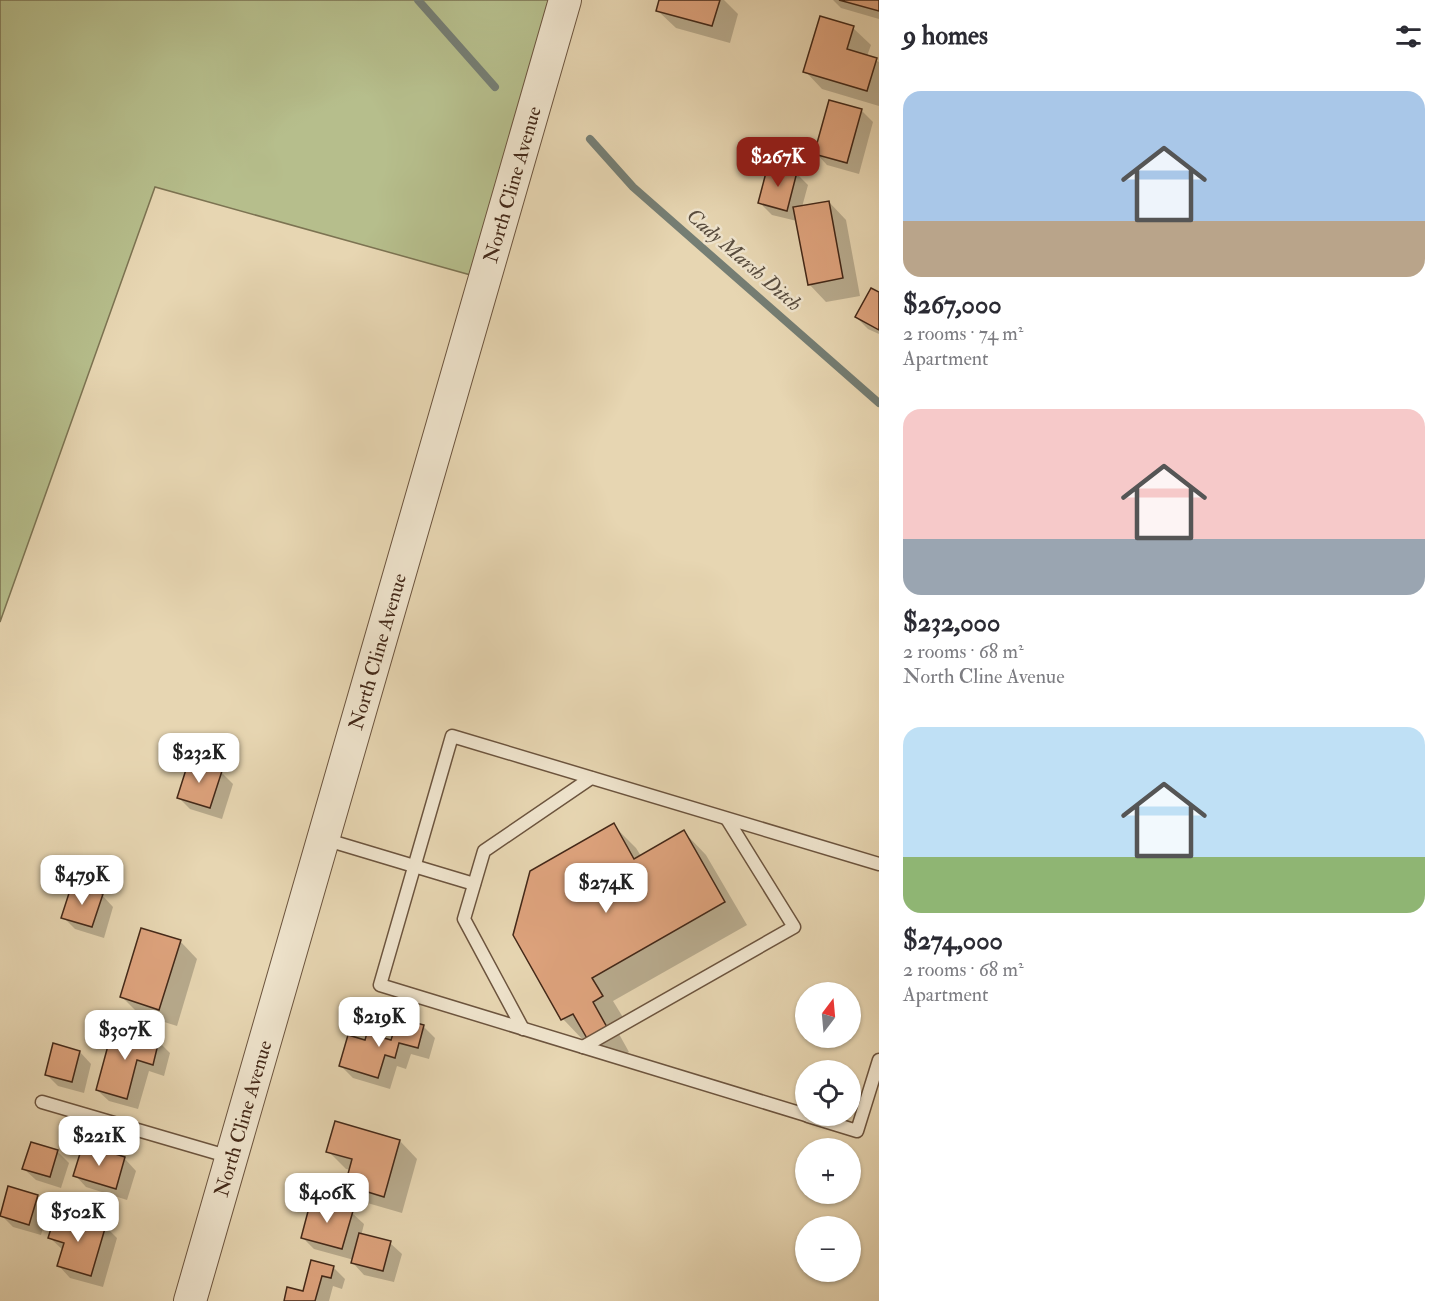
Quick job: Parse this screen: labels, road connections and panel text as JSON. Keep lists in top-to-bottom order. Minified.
{"streets":{"street":["North Cline Avenue"]},"water":["Cady Marsh Ditch"],"north":"top","page":{"heading":"9 homes","list":[{"name":"$267,000","note":"2 rooms · 74 m² · Apartment"},{"name":"$232,000","note":"2 rooms · 68 m² · North Cline Avenue"},{"name":"$274,000","note":"2 rooms · 68 m² · Apartment"}],"price":["$267K","$232K","$479K","$274K","$219K","$307K","$221K","$406K","$502K"],"map_buttons":["+","−"]}}
